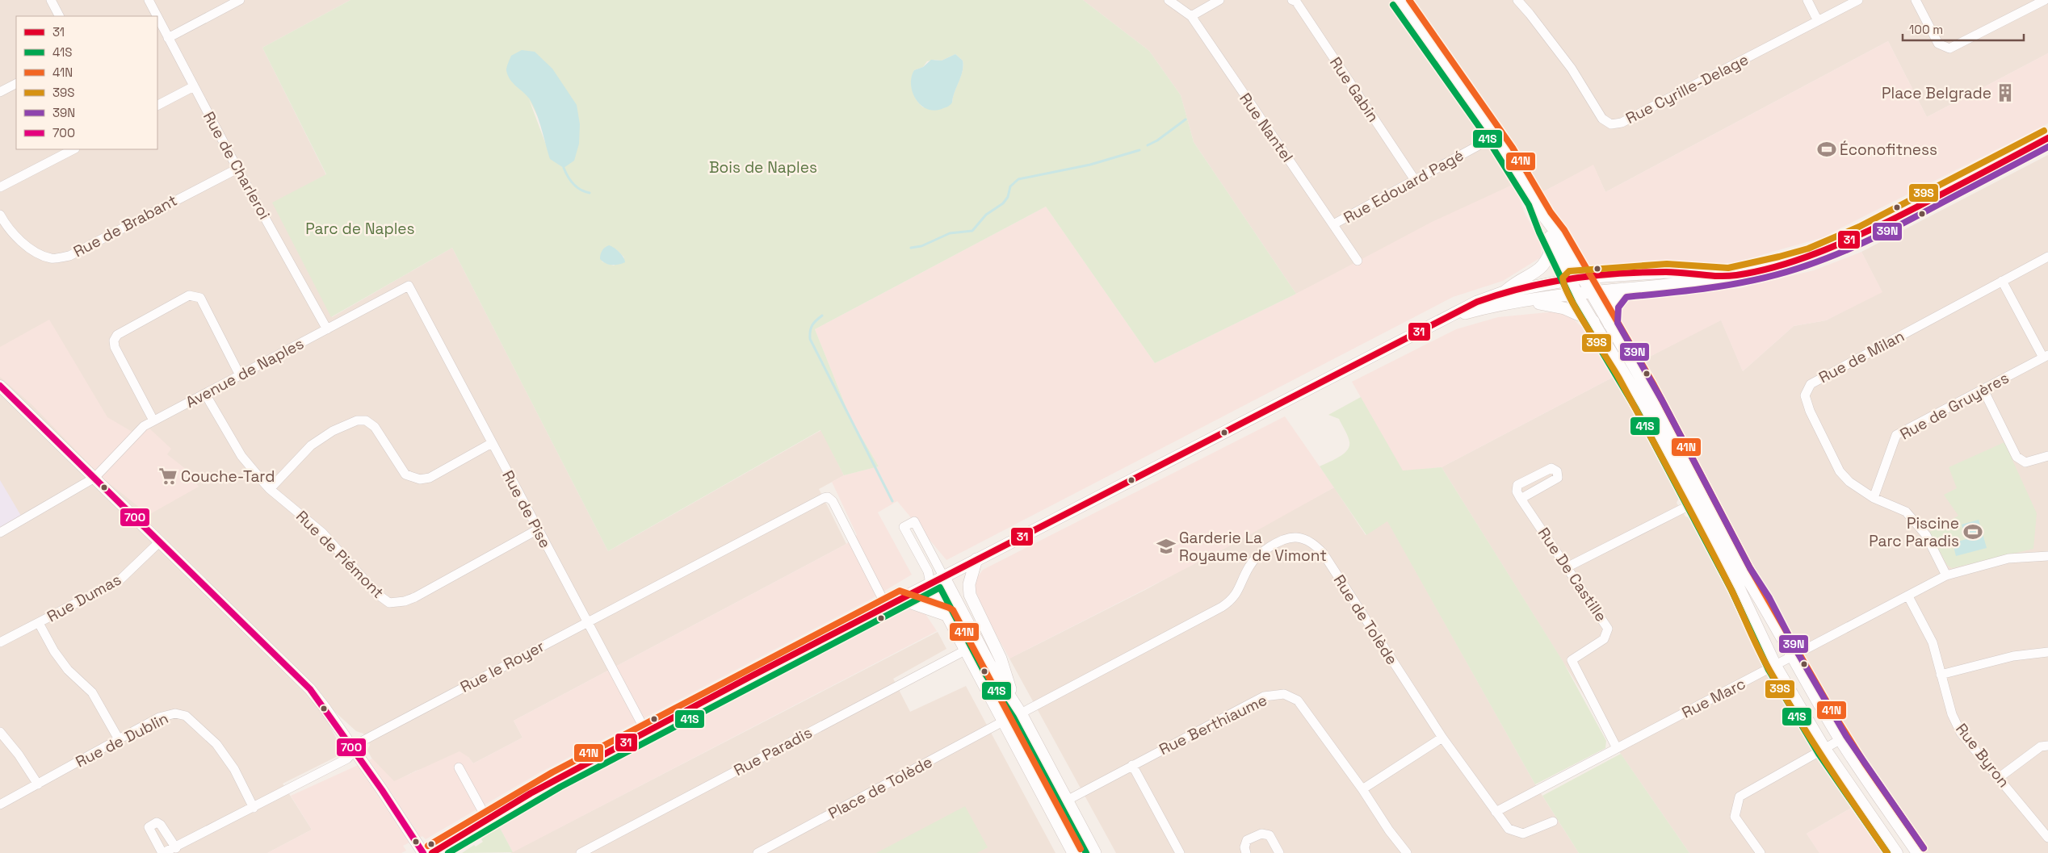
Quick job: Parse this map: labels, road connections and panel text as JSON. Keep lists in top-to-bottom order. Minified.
{"streets":{"street":["Rue Cyrille-Delage","Rue Gabin","Rue Nantel","Rue de Charleroi","Rue Edouard Pagé","Rue de Brabant","Rue de Milan","Avenue de Naples","Rue de Gruyères","Rue de Pise","Rue de Piémont","Rue De Castille","Rue Dumas","Rue de Tolède","Rue le Royer","Rue Marc","Rue Berthiaume","Rue de Dublin","Rue Paradis","Rue Byron","Place de Tolède"]},"crossings":[["Rue Gabin","Rue Edouard Pagé"],["Rue Nantel","Rue Edouard Pagé"],["Rue de Charleroi","Rue de Brabant"],["Rue de Charleroi","Avenue de Naples"],["Rue de Milan","Rue de Gruyères"],["Rue de Milan","Rue Marc"],["Avenue de Naples","Rue de Pise"],["Avenue de Naples","Rue de Piémont"],["Rue de Pise","Rue de Piémont"],["Rue de Pise","Rue le Royer"],["Rue De Castille","Rue Marc"],["Rue de Tolède","Rue Marc"],["Rue le Royer","Rue de Dublin"],["Rue Marc","Rue Byron"]],"parks":["Bois de Naples","Parc de Naples"],"places":{"building":["Place Belgrade"],"sports":["Éconofitness","Piscine Parc Paradis"],"supermarket":["Couche-Tard"],"school or university":["Garderie La Royaume de Vimont"]},"lines":["transit line 41N","transit line 41S","transit line 39S","transit line 31","transit line 39N","transit line 70O"],"legend":["31","41S","41N","39S","39N","70O"],"scale_bar":"100 m"}
